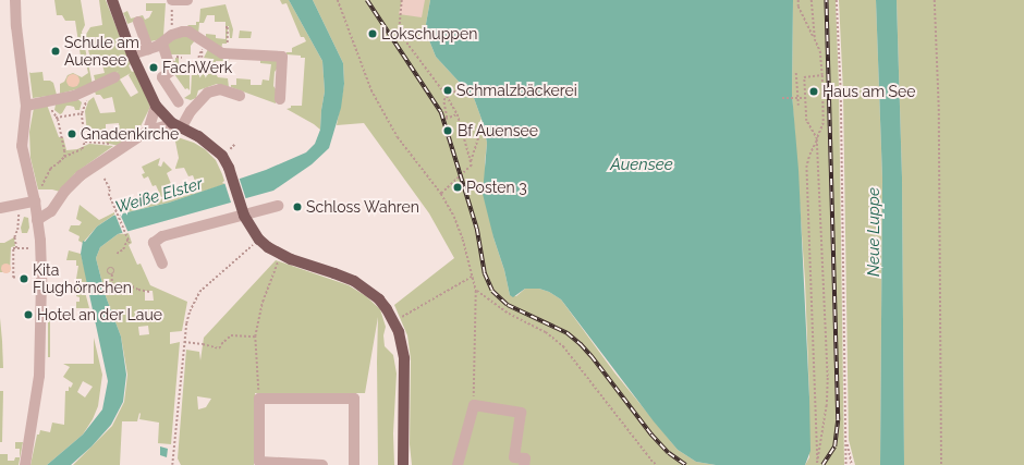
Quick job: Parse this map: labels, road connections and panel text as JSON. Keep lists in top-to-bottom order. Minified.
{"water":["Auensee","Weiße Elster","Neue Luppe"],"places":["Lokschuppen","Schule am Auensee","FachWerk","Schmalzbäckerei","Haus am See","Bf Auensee","Gnadenkirche","Posten 3","Schloss Wahren","Kita Flughörnchen","Hotel an der Laue"]}
